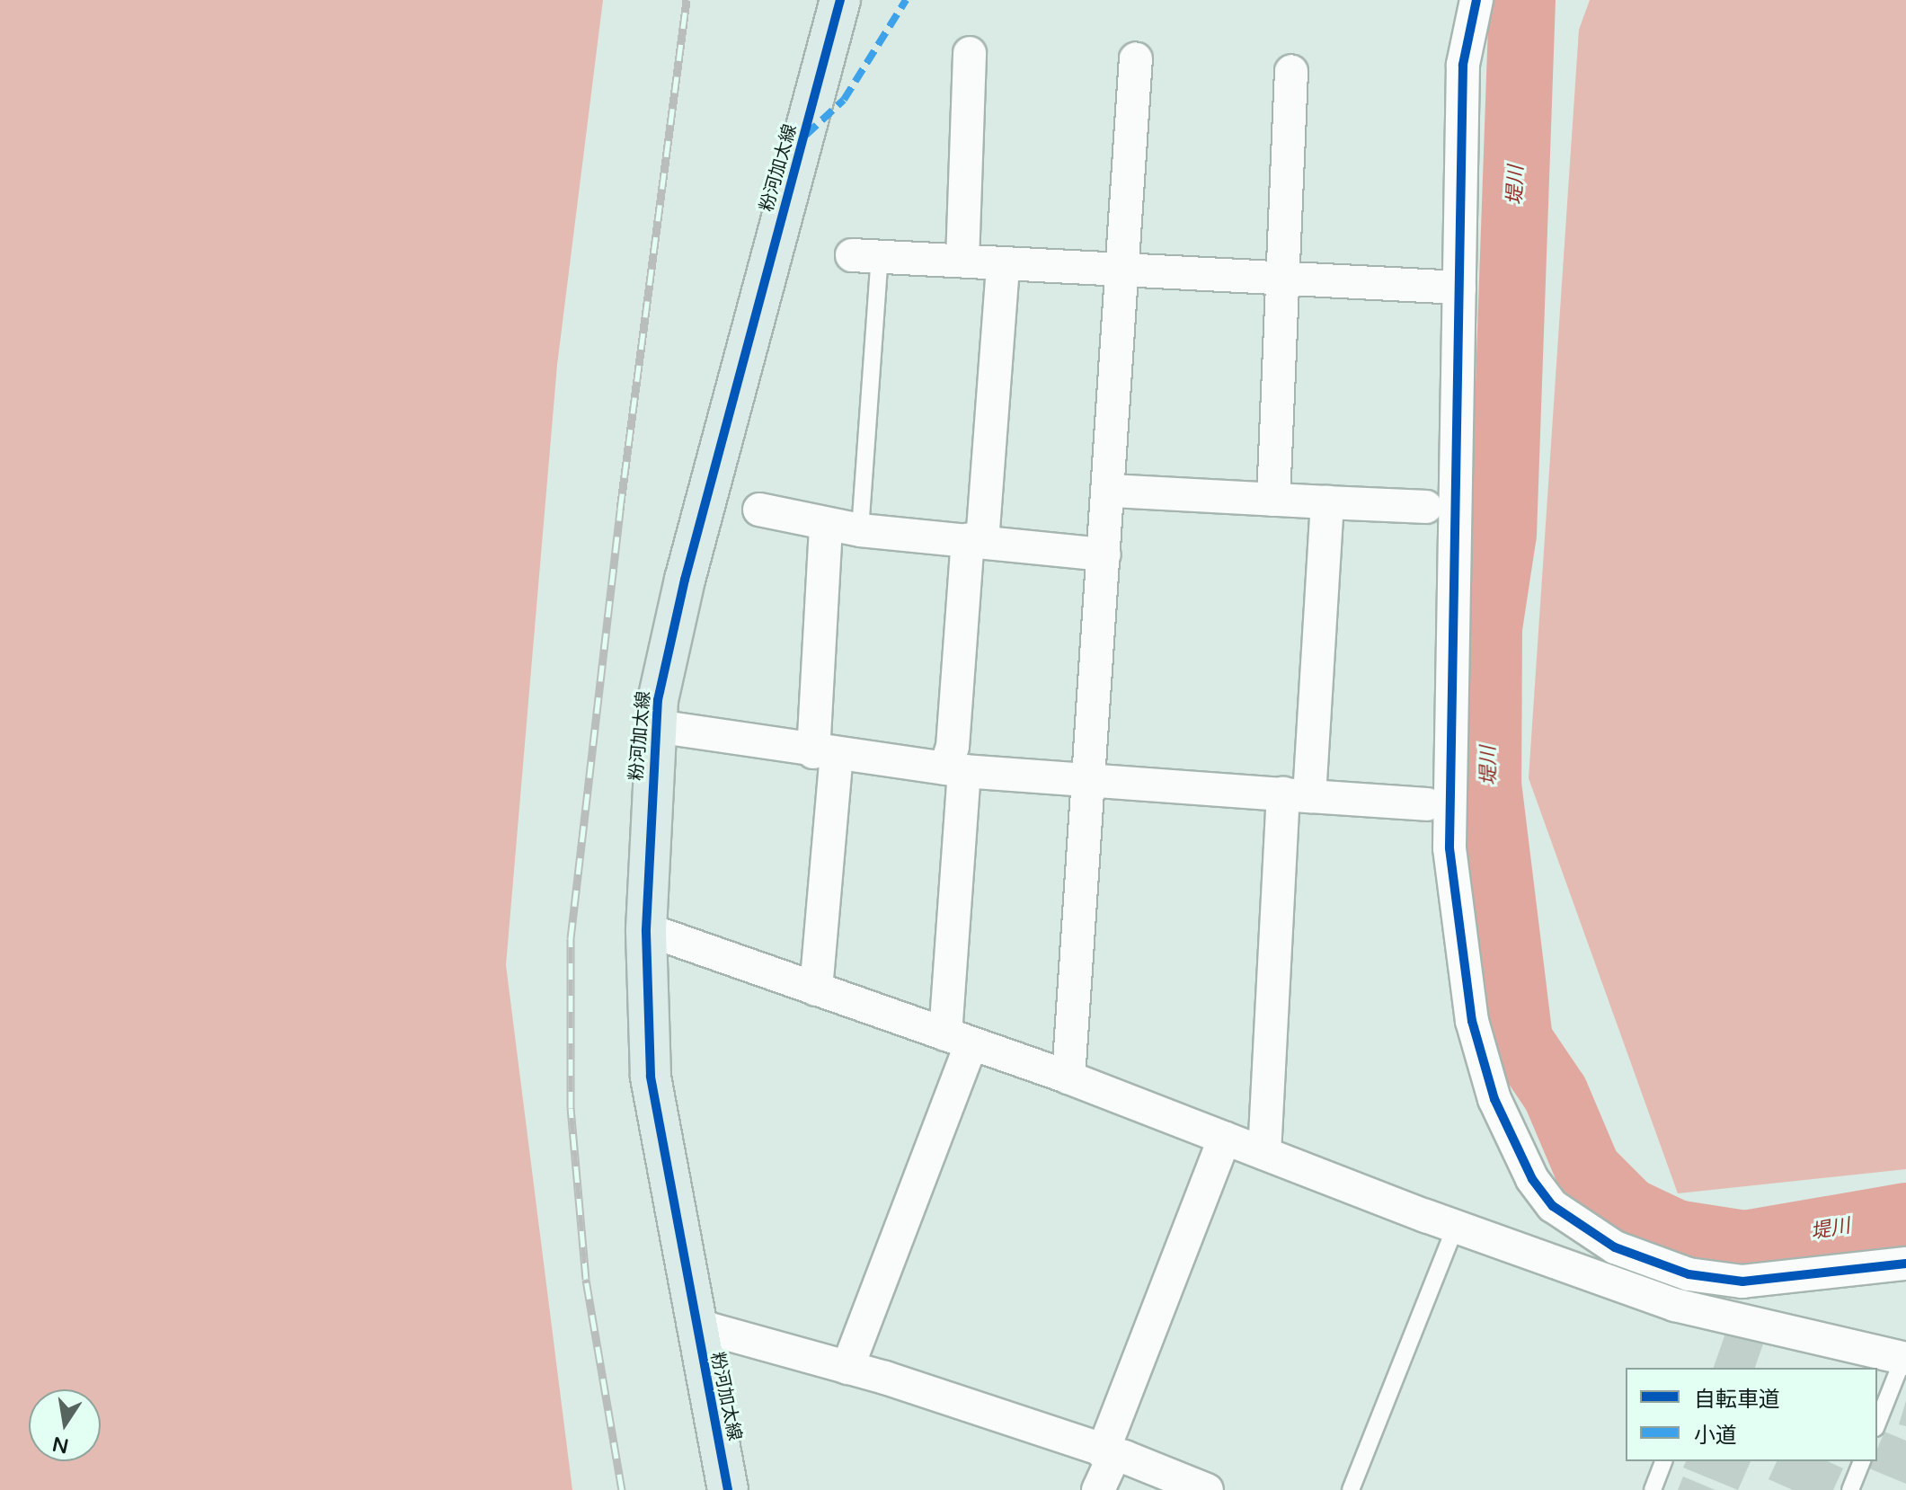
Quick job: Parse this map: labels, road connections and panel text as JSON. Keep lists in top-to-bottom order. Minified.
{"streets":{"main road":["粉河加太線"]},"water":["堤川"],"legend":["自転車道","小道"],"north":"bottom"}
